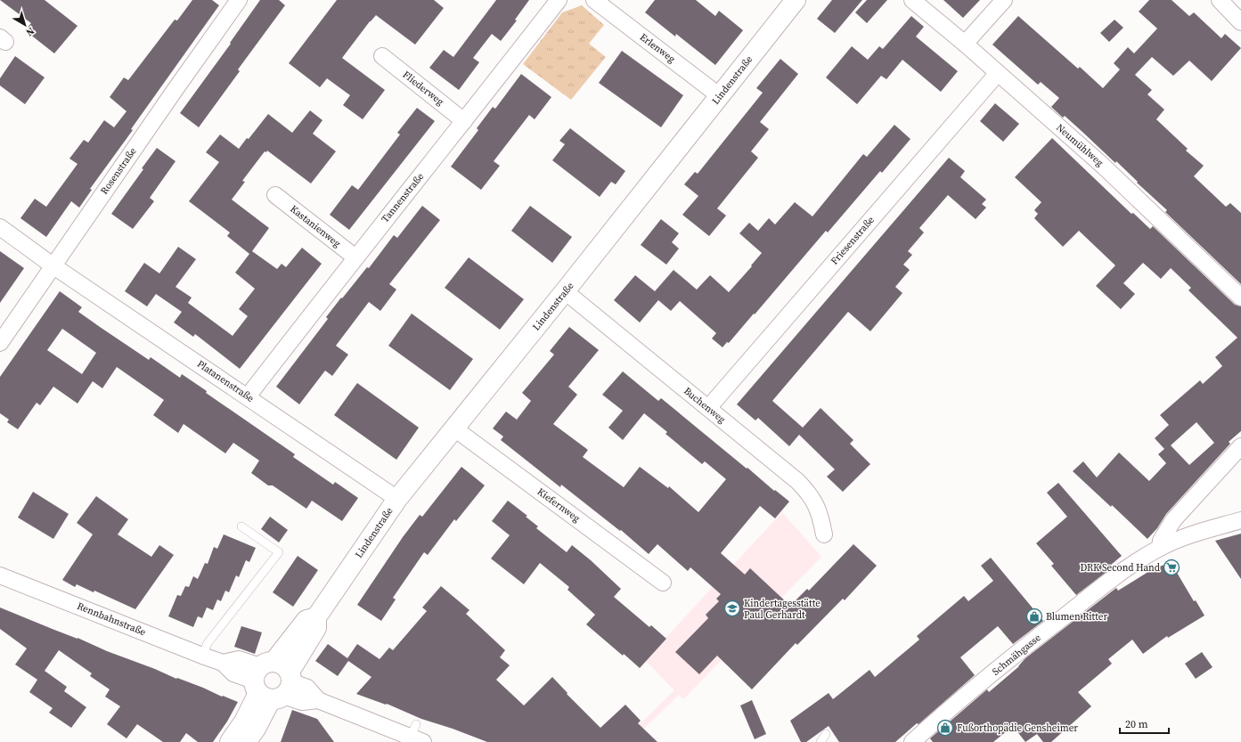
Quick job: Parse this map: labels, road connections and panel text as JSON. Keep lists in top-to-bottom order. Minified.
{"streets":{"main road":["Lindenstraße"],"street":["Erlenweg","Fliederweg","Neumühlweg","Rosenstraße","Tannenstraße","Kastanienweg","Friesenstraße","Platanenstraße","Buchenweg","Kiefernweg","Rennbahnstraße","Schmähgasse"]},"crossings":[["Erlenweg","Lindenstraße"],["Lindenstraße","Platanenstraße"],["Lindenstraße","Buchenweg"],["Lindenstraße","Kiefernweg"],["Lindenstraße","Rennbahnstraße"],["Fliederweg","Tannenstraße"],["Neumühlweg","Friesenstraße"],["Rosenstraße","Platanenstraße"],["Tannenstraße","Kastanienweg"],["Tannenstraße","Platanenstraße"],["Friesenstraße","Buchenweg"]],"places":{"supermarket":["DRK Second Hand"],"school or university":["Kindertagesstätte Paul Gerhardt"],"shop":["Blumen Ritter","Fußorthopädie Gensheimer"]},"scale_bar":"20 m","north":"bottom right"}
